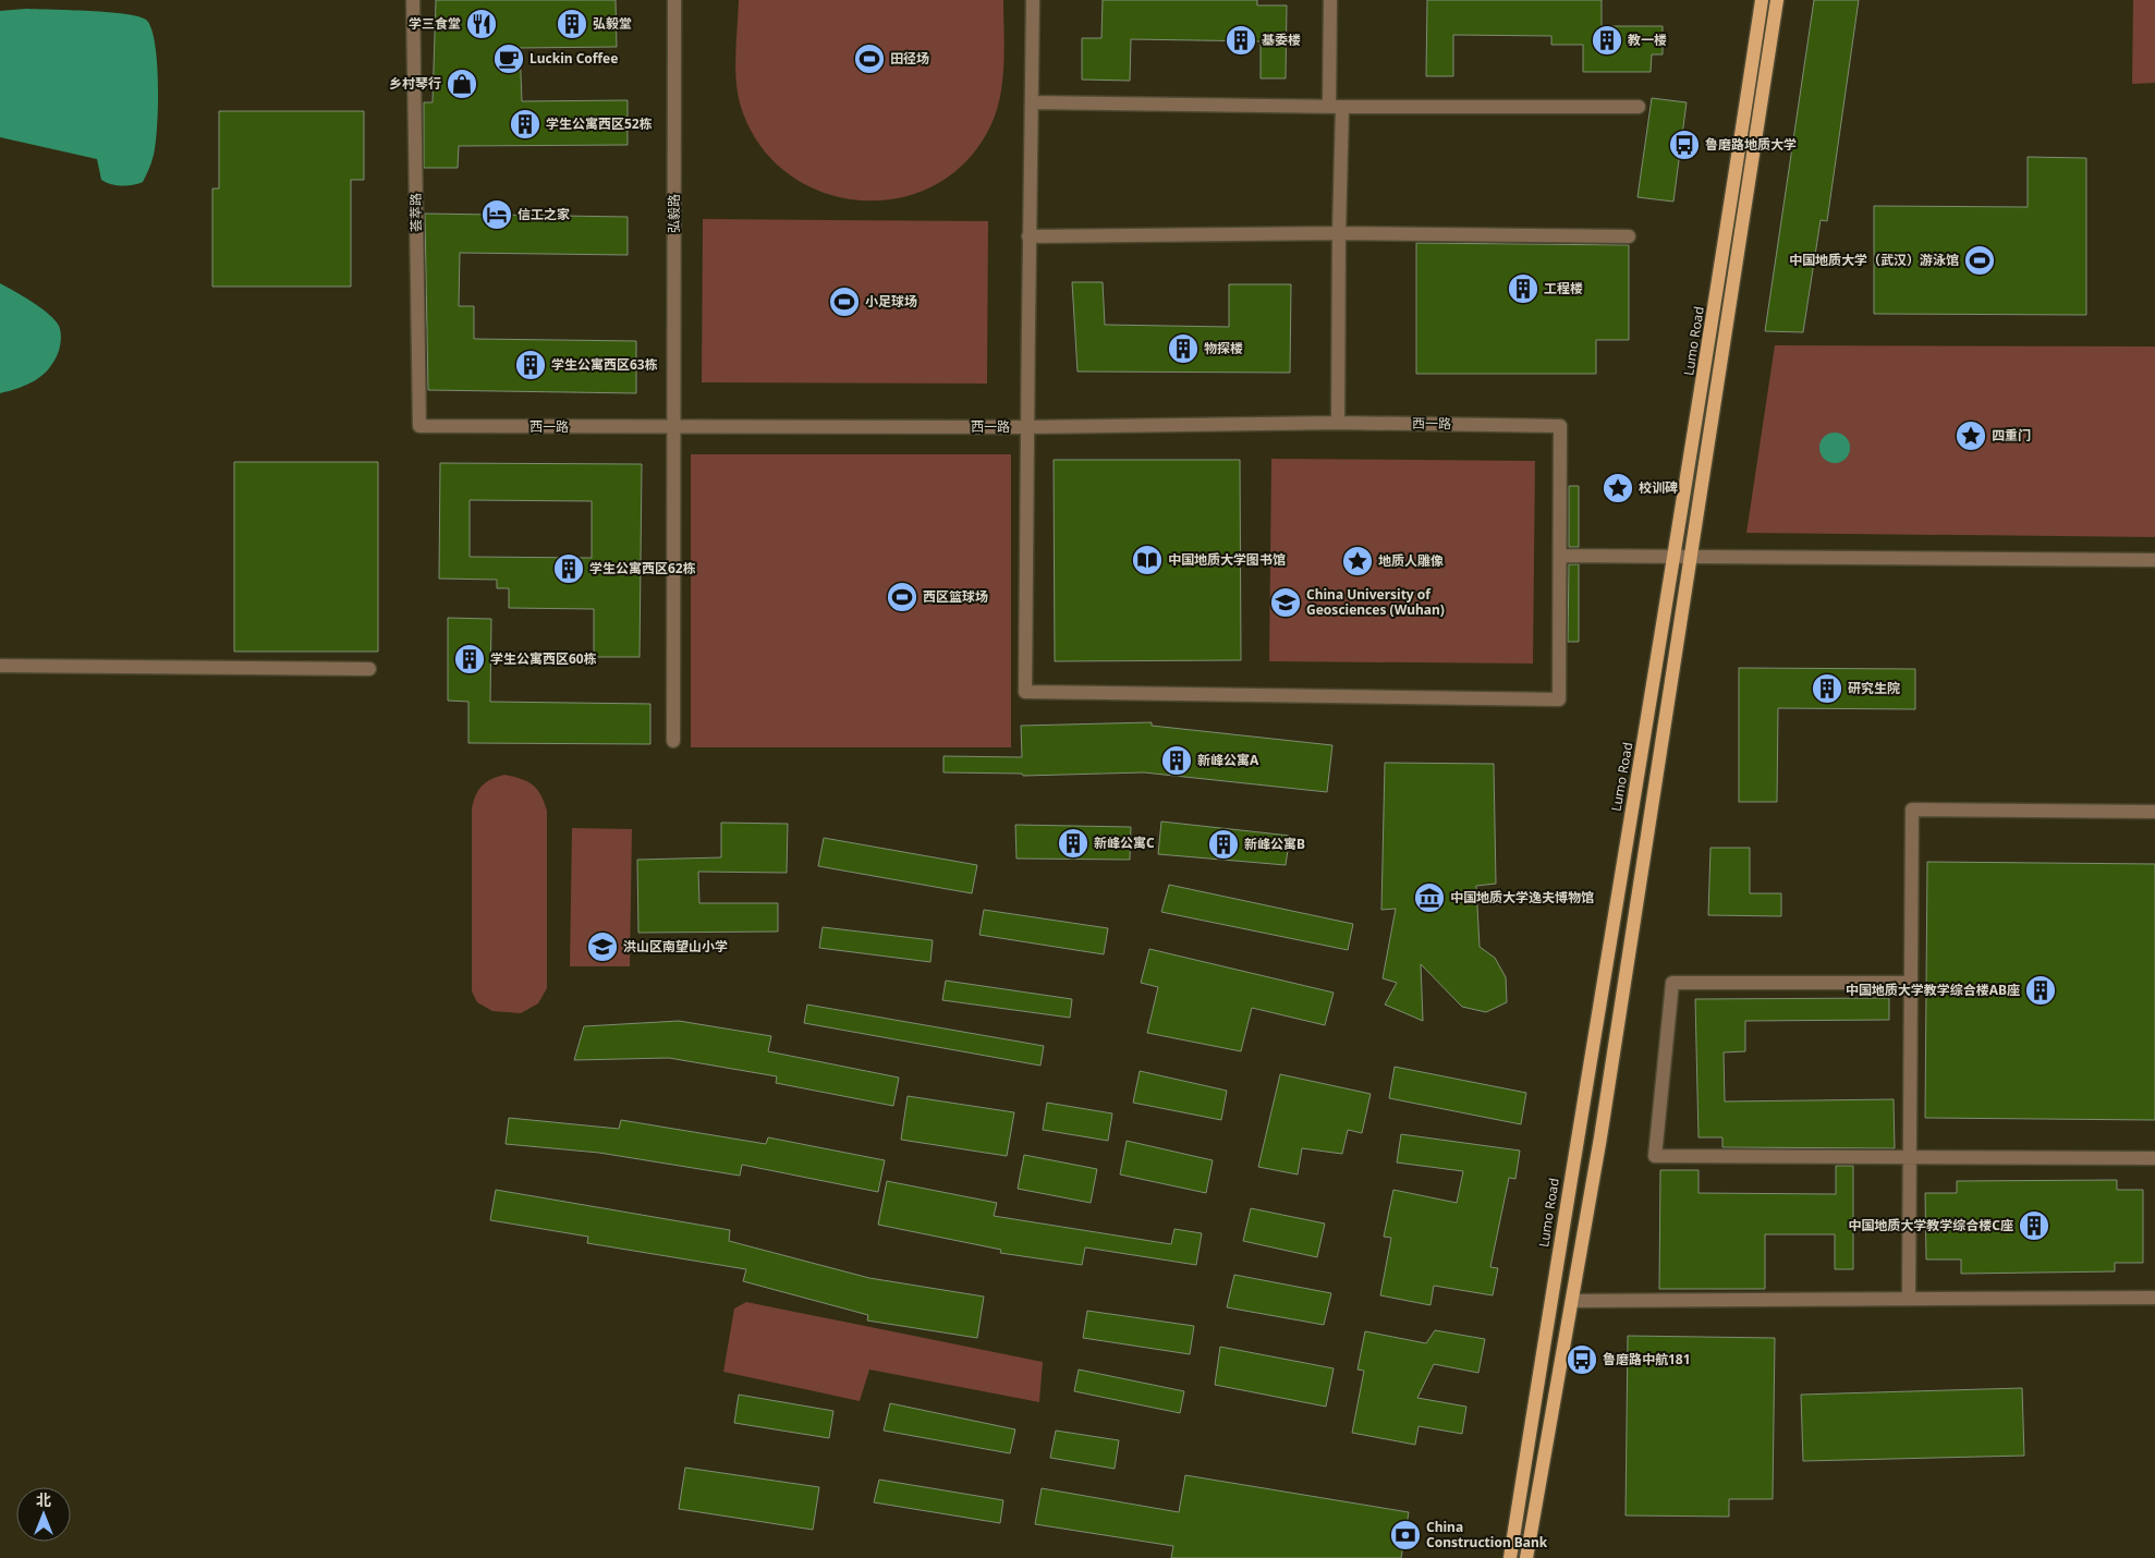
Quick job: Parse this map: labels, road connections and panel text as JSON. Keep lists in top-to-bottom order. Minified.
{"streets":{"main road":["Lumo Road"],"street":["荟萃路","弘毅路","西一路"]},"crossings":[["荟萃路","西一路"],["弘毅路","西一路"]],"places":{"restaurant":["学三食堂"],"building":["弘毅堂","基委楼","教一楼","学生公寓西区52栋","工程楼","物探楼","学生公寓西区63栋","学生公寓西区62栋","学生公寓西区60栋","研究生院","新峰公寓A","新峰公寓C","新峰公寓B","中国地质大学教学综合楼AB座","中国地质大学教学综合楼C座"],"cafe":["Luckin Coffee"],"sports":["田径场","中国地质大学（武汉）游泳馆","小足球场","西区篮球场"],"shop":["乡村琴行"],"bus stop":["鲁磨路地质大学","鲁磨路中航181"],"hotel":["信工之家"],"place":["四重门","校训碑","地质人雕像"],"library":["中国地质大学图书馆"],"school or university":["China University of Geosciences (Wuhan)","洪山区南望山小学"],"museum":["中国地质大学逸夫博物馆"],"bank":["China Construction Bank"]},"north":"top"}
